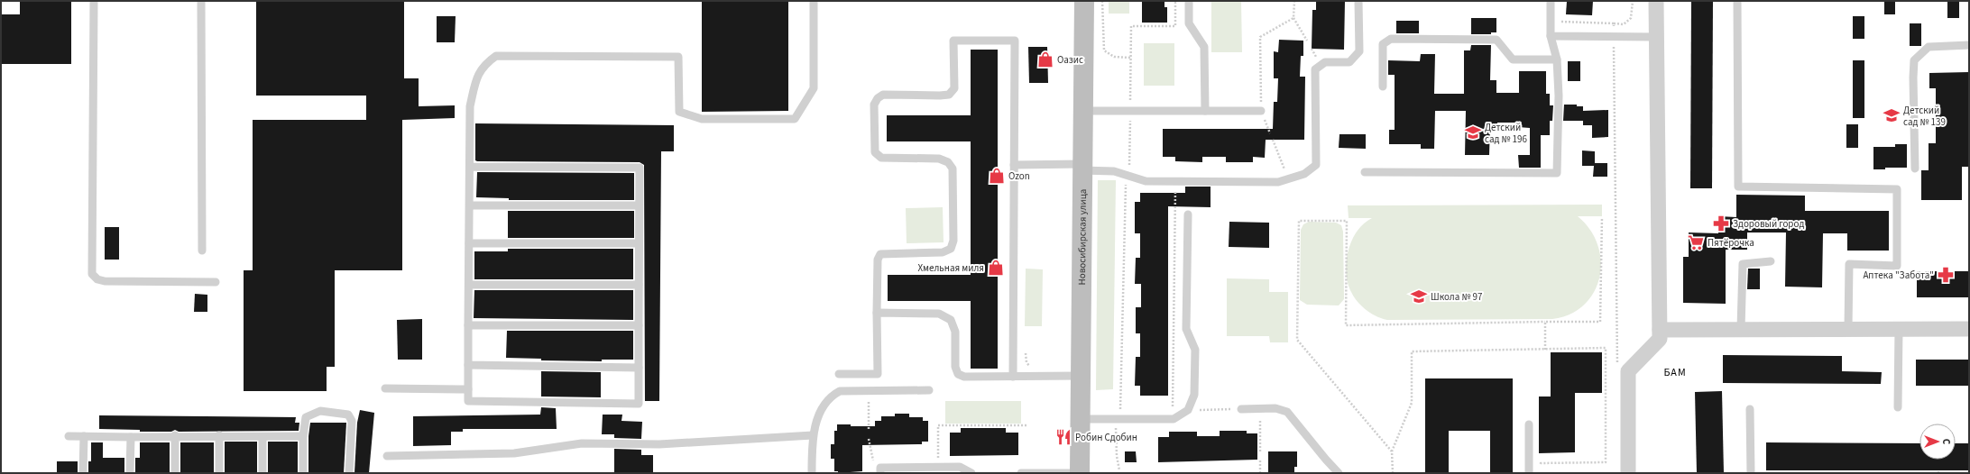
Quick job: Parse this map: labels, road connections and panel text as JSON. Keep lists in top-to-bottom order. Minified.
{"streets":{"street":["Новосибирская улица"]},"districts":["БАМ"],"places":{"shop":["Оазис","Ozon","Хмельная миля"],"school or university":["Детский сад № 139","Детский сад № 196","Школа № 97"],"pharmacy":["Здоровый город","Аптека \"Забота\""],"supermarket":["Пятёрочка"],"restaurant":["Робин Сдобин"]},"north":"right"}
